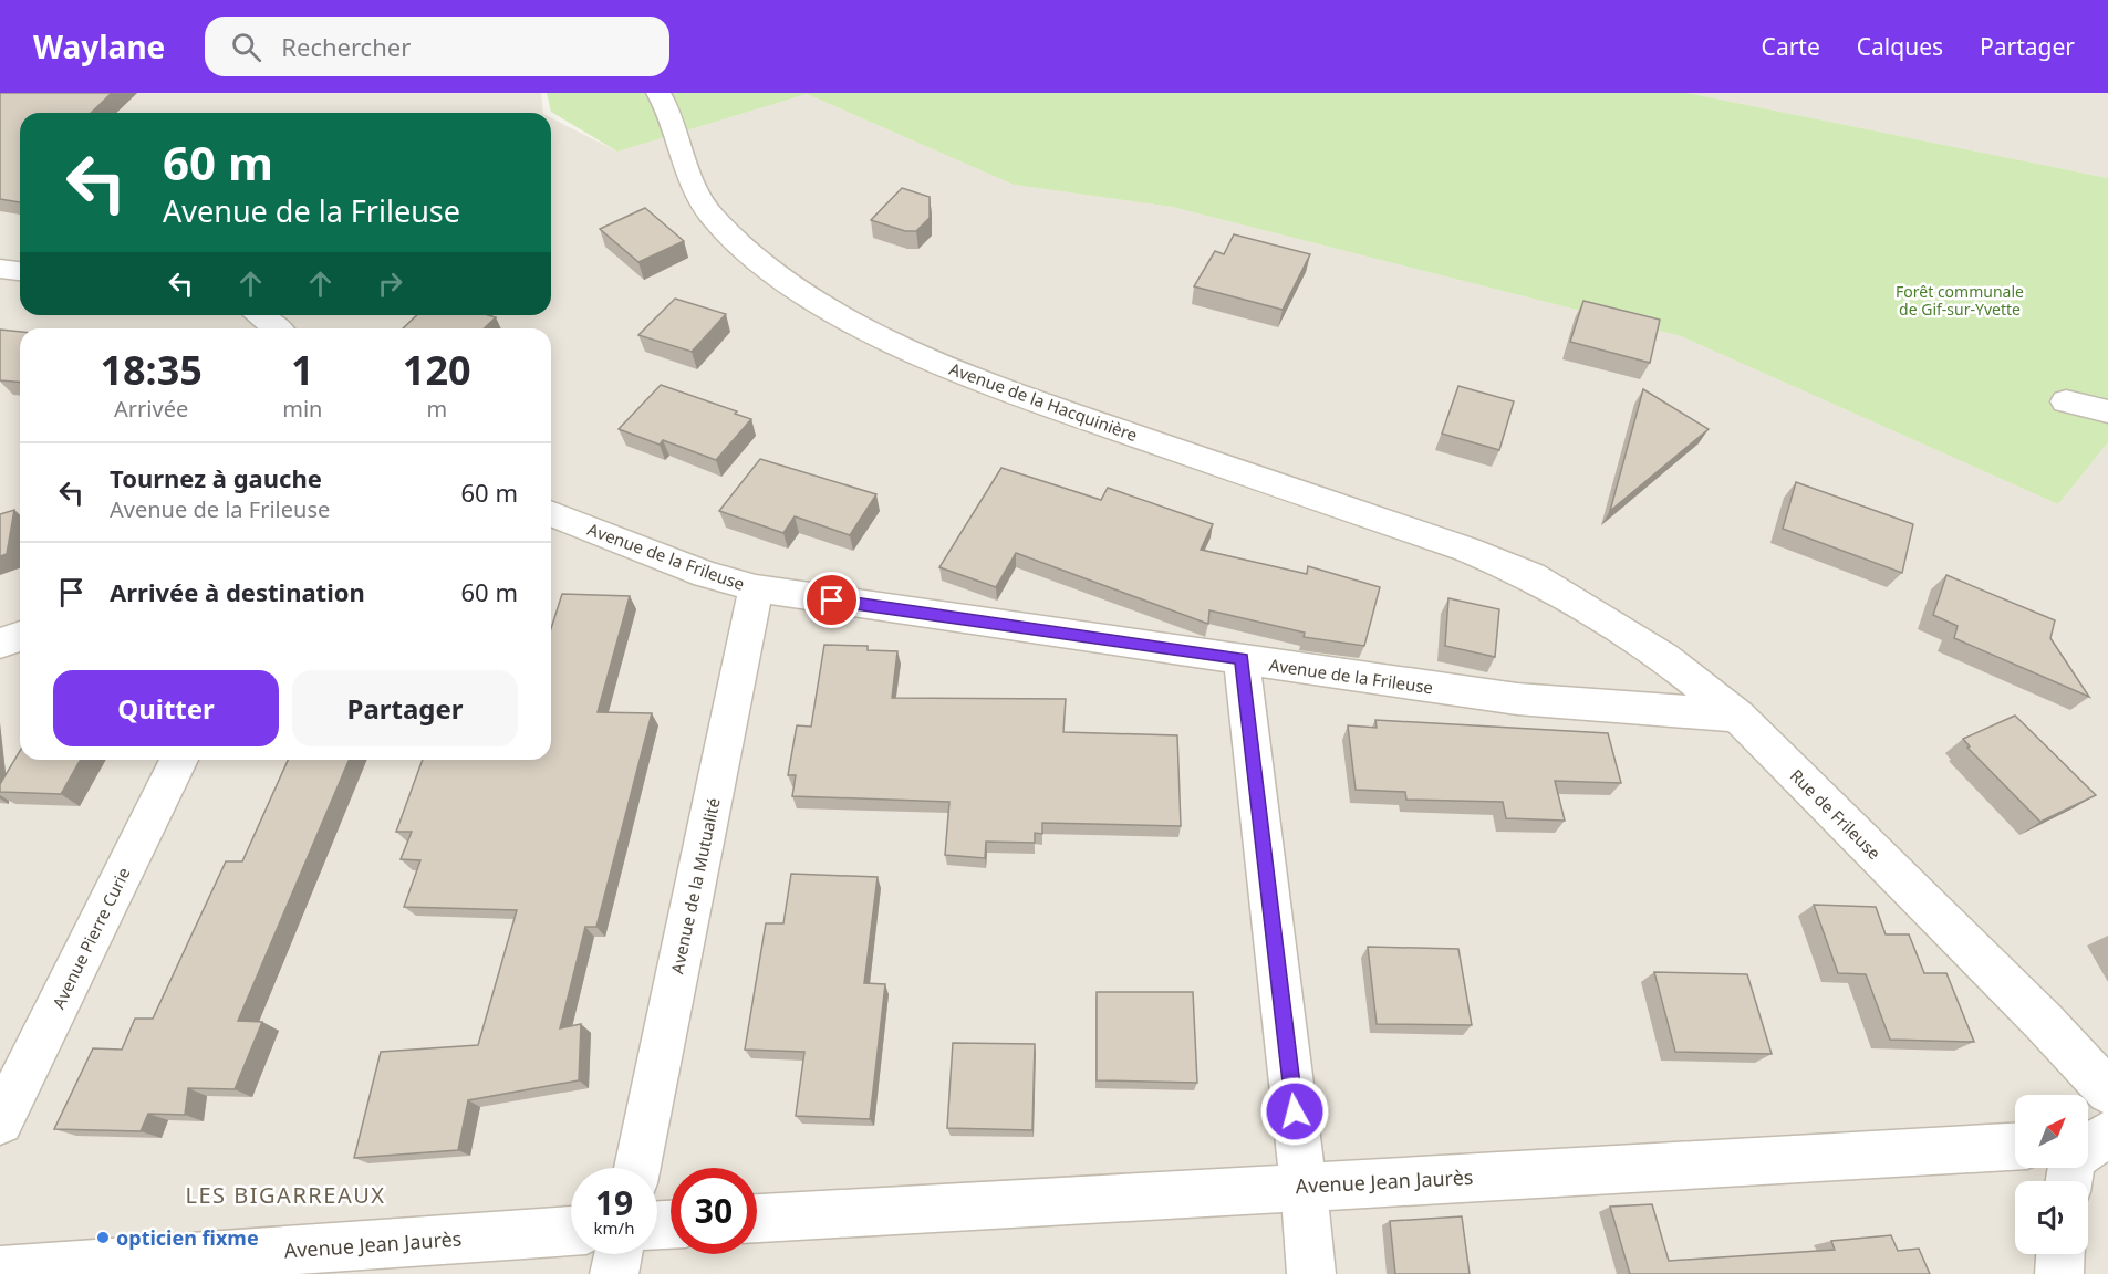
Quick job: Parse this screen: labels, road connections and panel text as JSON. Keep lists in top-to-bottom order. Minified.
{"streets":{"street":["Avenue de la Hacquinière","Avenue de la Frileuse","Rue de Frileuse","Avenue de la Mutualité","Avenue Pierre Curie","Avenue Jean Jaurès"]},"crossings":[["Avenue de la Hacquinière","Rue de Frileuse"],["Avenue de la Frileuse","Rue de Frileuse"],["Avenue de la Frileuse","Avenue de la Mutualité"]],"districts":["LES BIGARREAUX"],"parks":["Forêt communale de Gif-sur-Yvette"],"places":["opticien fixme"],"north":"top right","page":{"header":"Waylane","search":"Rechercher","nav":["Carte","Calques","Partager"],"turn":["60 m","Avenue de la Frileuse"],"eta":["18:35","Arrivée","1","min","120","m"],"list":[{"name":"Tournez à gauche","note":"Avenue de la Frileuse","value":"60 m"},{"name":"Arrivée à destination","value":"60 m"}],"buttons":["Quitter","Partager"],"speed":"19 km/h","limit":"30"}}
